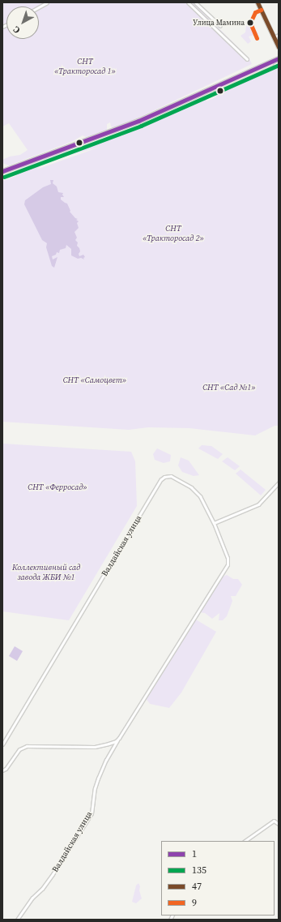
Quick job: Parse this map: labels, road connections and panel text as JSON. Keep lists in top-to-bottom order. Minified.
{"streets":{"street":["Валдайская улица"]},"parks":["СНТ «Тракторосад 1»","СНТ «Тракторосад 2»","СНТ «Самоцвет»","СНТ «Сад №1»","СНТ «Ферросад»","Коллективный сад завода ЖБИ №1"],"places":["Улица Мамина"],"lines":["transit line 47","transit line 9","transit line 1","transit line 135"],"legend":["1","135","47","9"],"north":"bottom left"}
